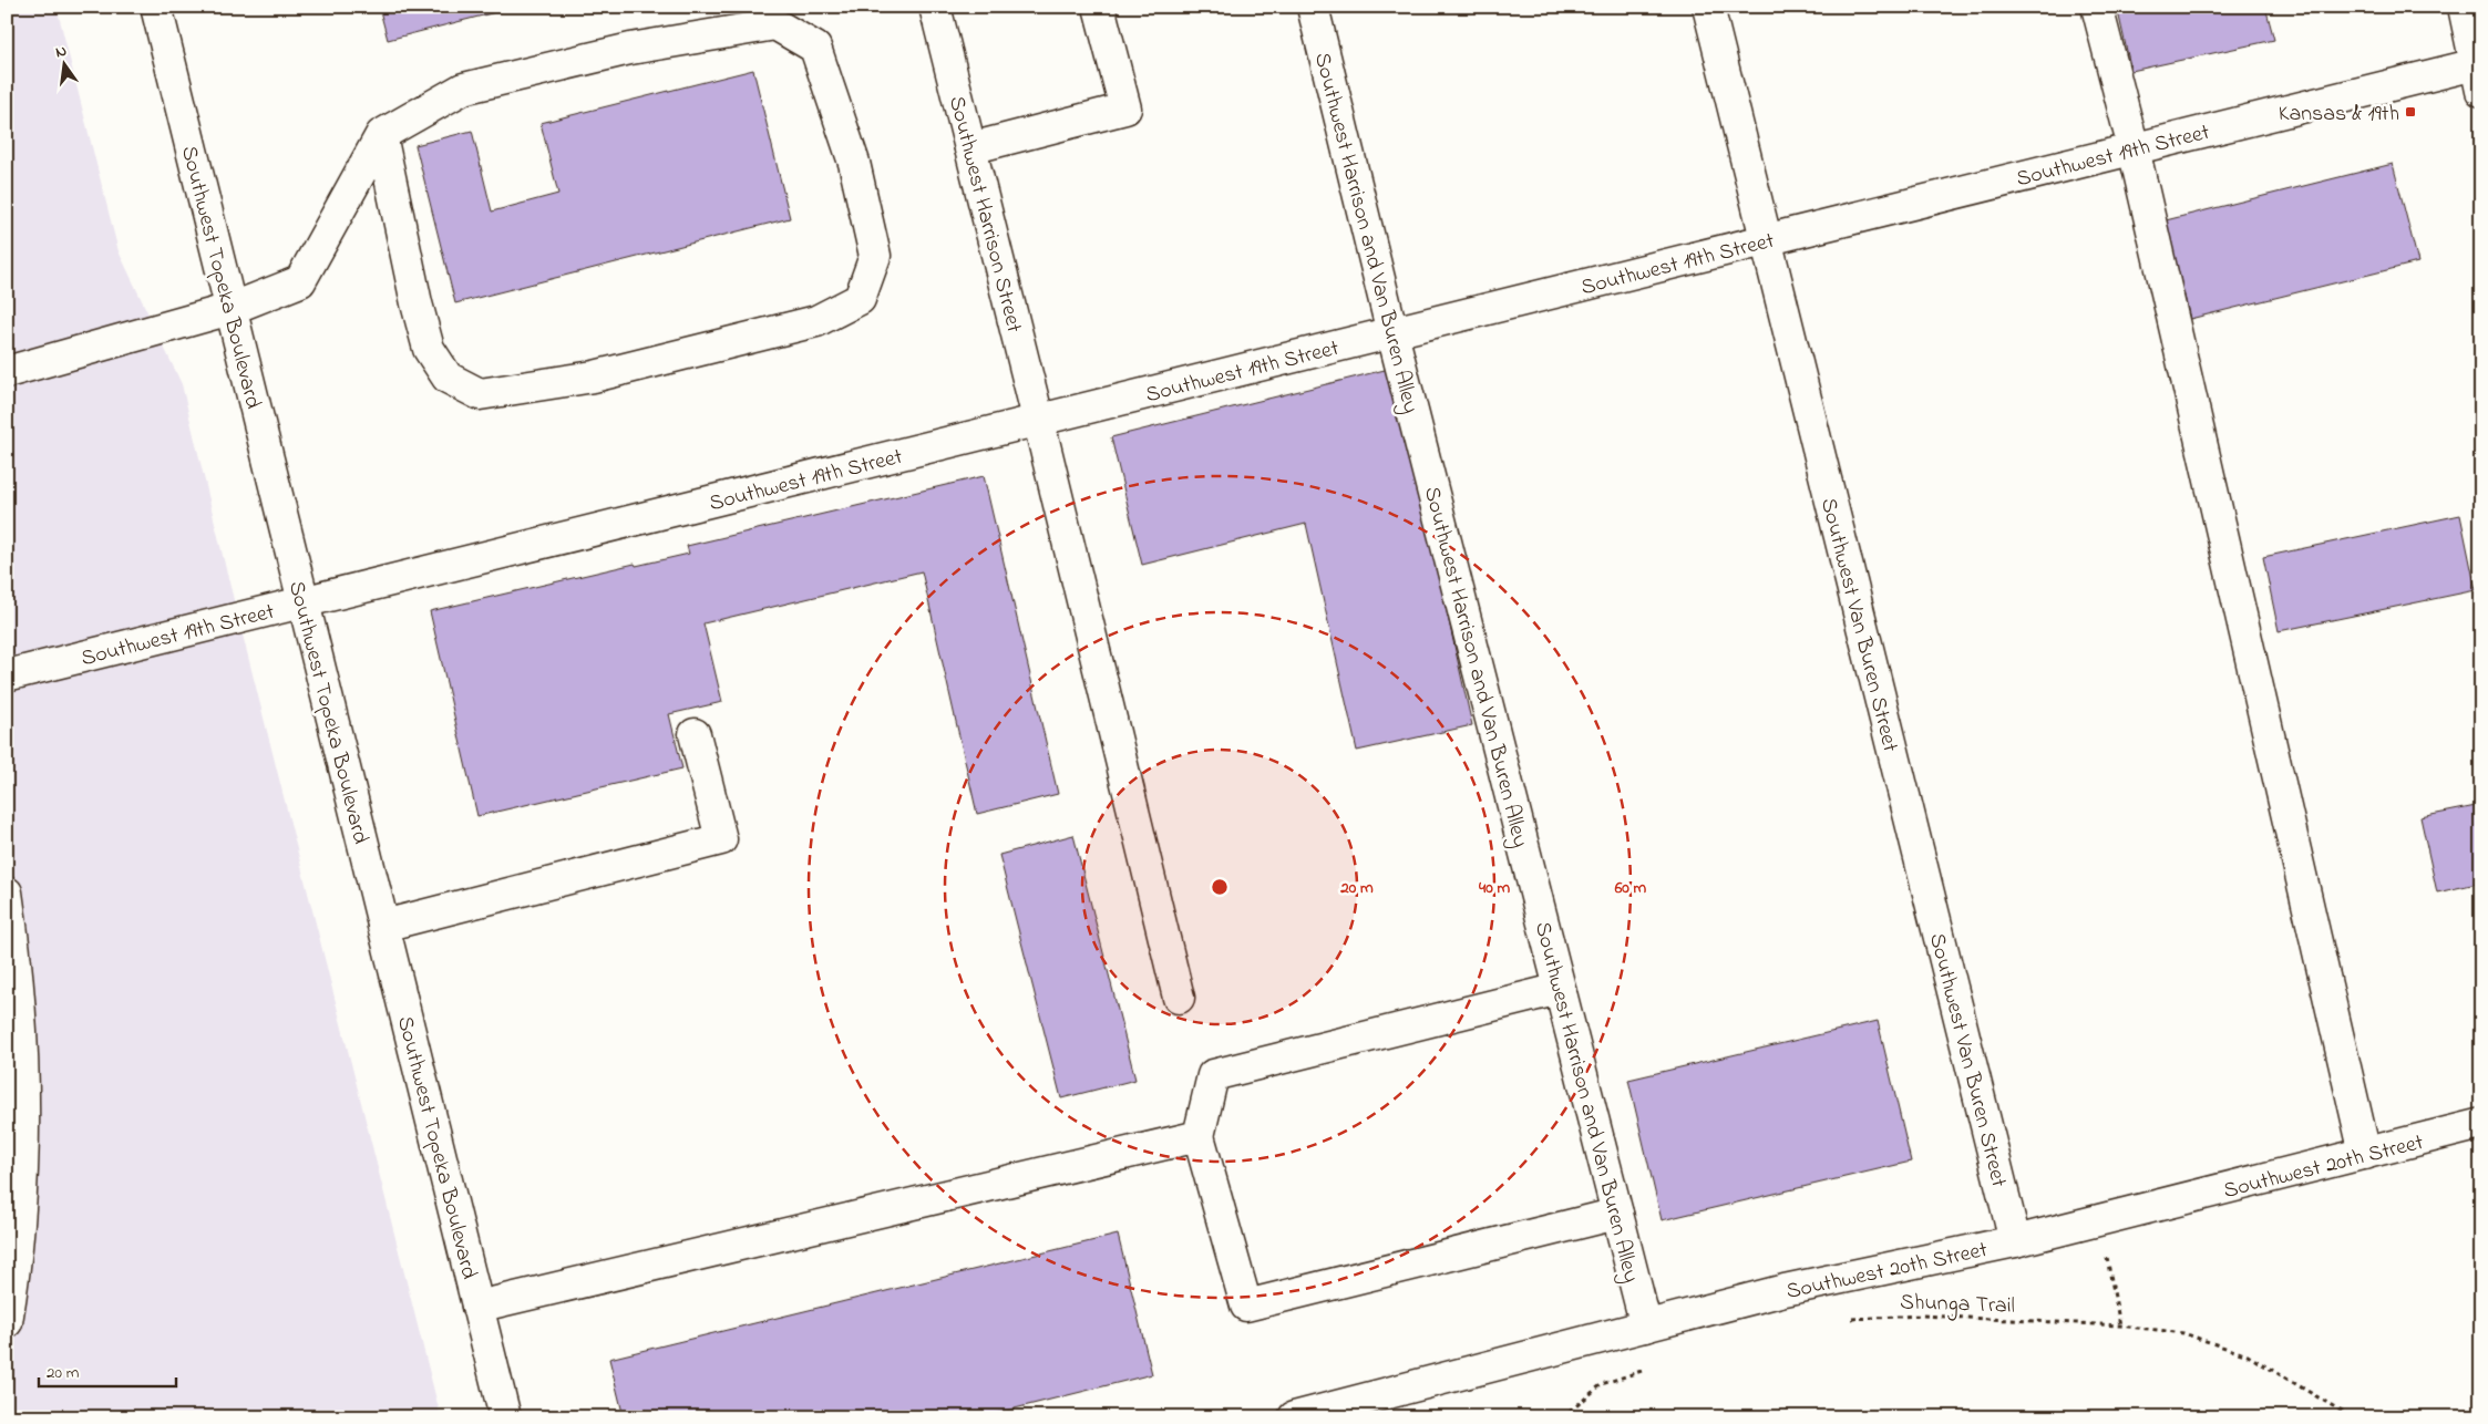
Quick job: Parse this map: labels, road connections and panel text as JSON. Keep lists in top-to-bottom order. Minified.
{"streets":{"street":["Southwest 19th Street","Southwest Harrison Street","Southwest Harrison and Van Buren Alley","Southwest Topeka Boulevard","Southwest Van Buren Street","Southwest 20th Street"],"path":["Shunga Trail"]},"crossings":[["Southwest 19th Street","Southwest Harrison Street"],["Southwest 19th Street","Southwest Harrison and Van Buren Alley"],["Southwest 19th Street","Southwest Topeka Boulevard"],["Southwest 19th Street","Southwest Van Buren Street"],["Southwest Harrison and Van Buren Alley","Southwest 20th Street"],["Southwest Van Buren Street","Southwest 20th Street"]],"places":{"transit":["Kansas & 19th"]},"scale_bar":"20 m","north":"top","rings":["20 m","40 m","60 m"]}
